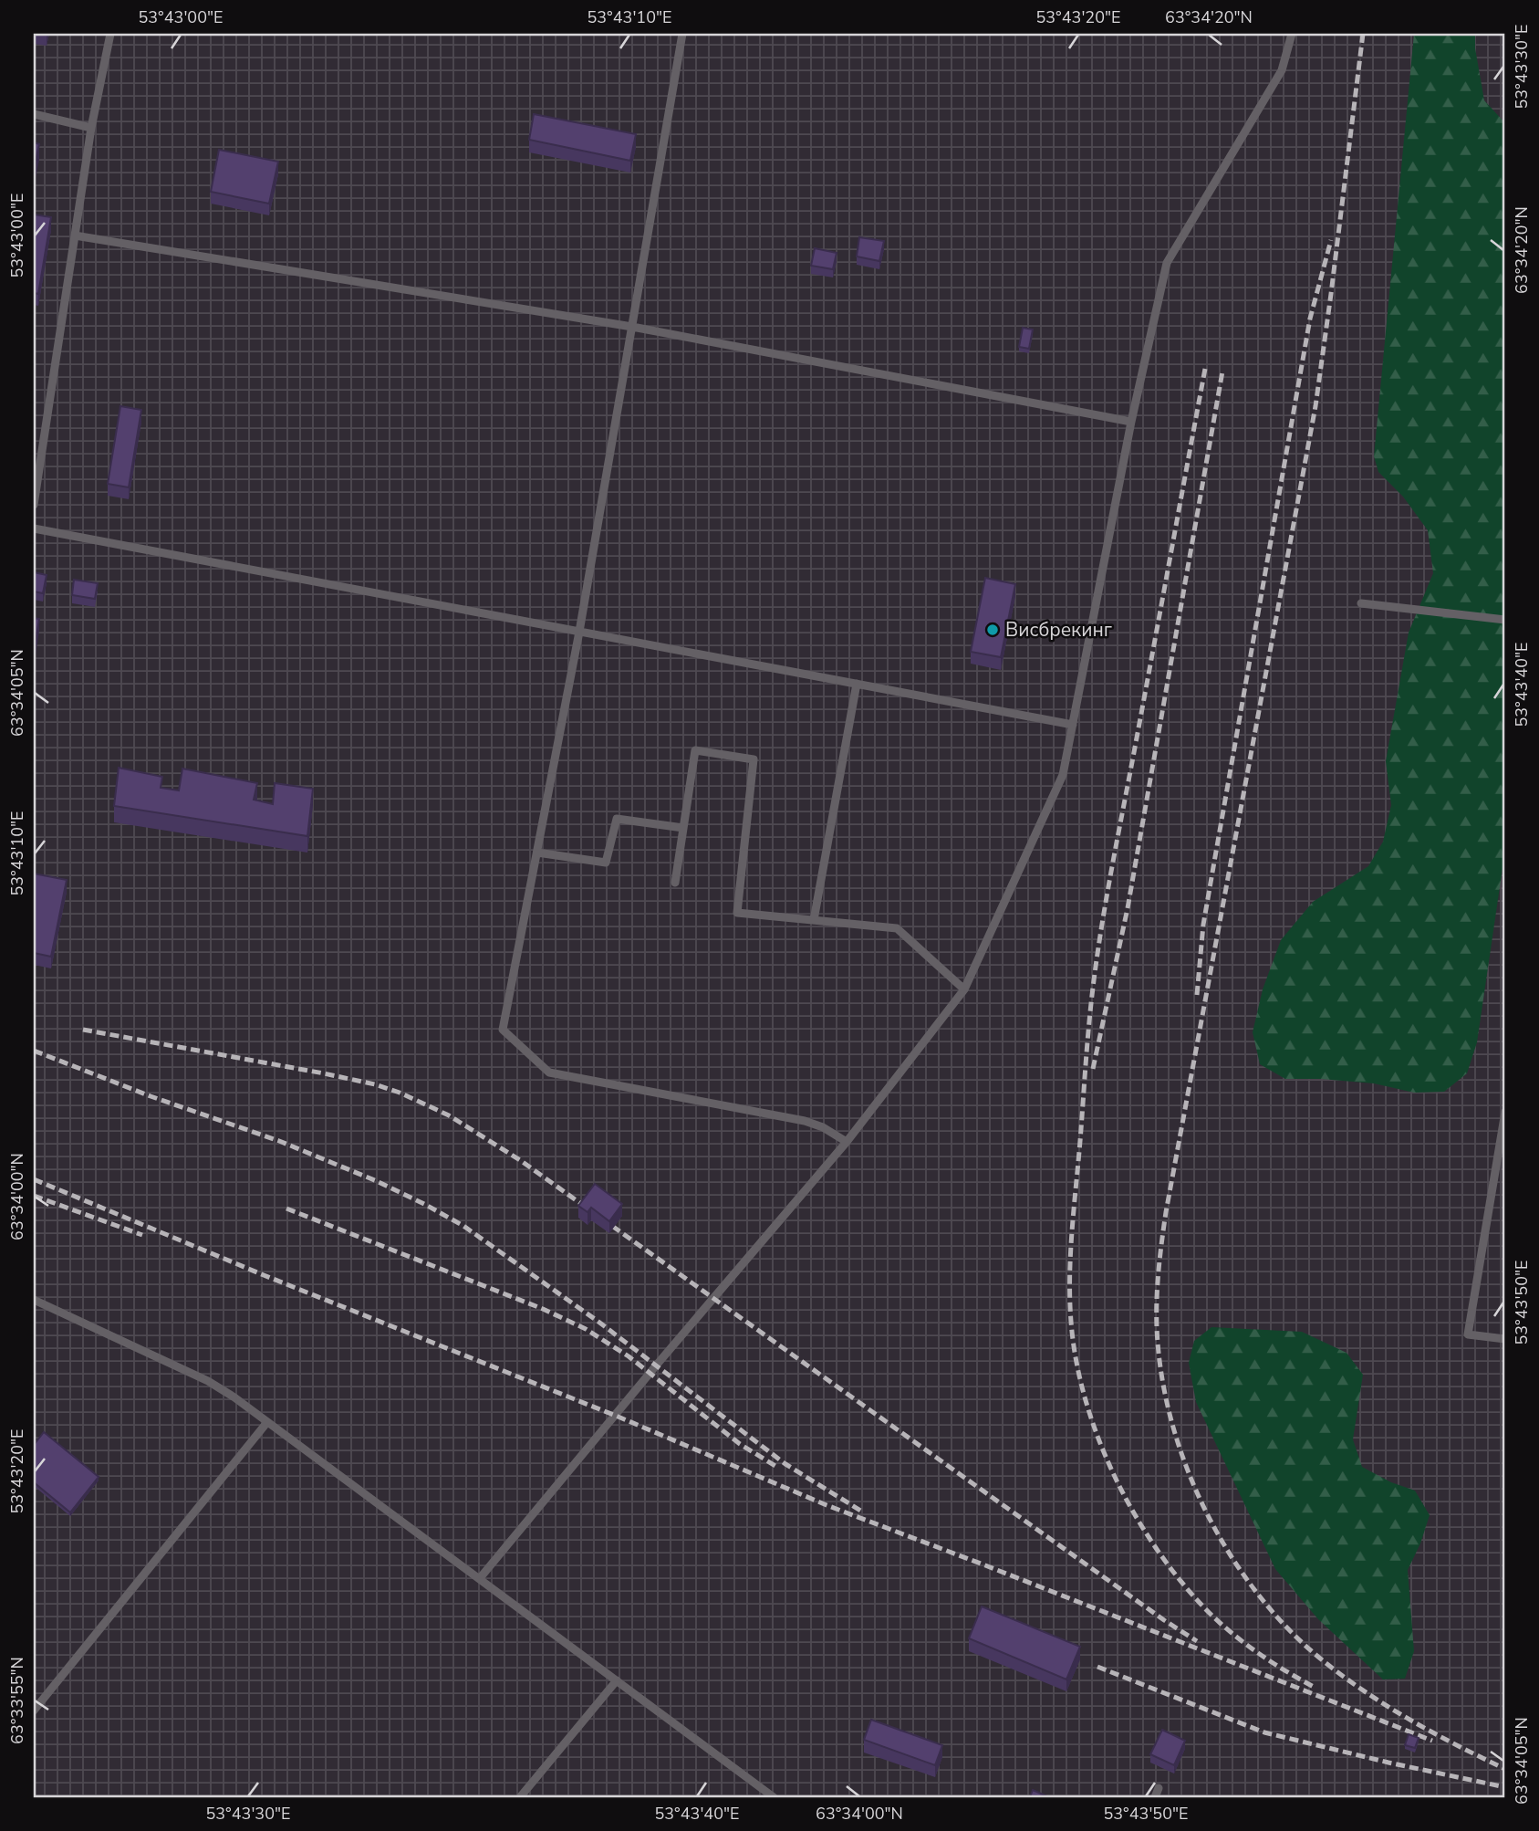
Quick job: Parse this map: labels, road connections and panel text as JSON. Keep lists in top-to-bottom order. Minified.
{"places":["Висбрекинг"],"coordinates":["53°43'00\"E","53°43'10\"E","53°43'20\"E","63°34'20\"N","53°43'30\"E","53°43'40\"E","63°34'05\"N","63°34'00\"N","53°43'50\"E","63°33'55\"N"]}
